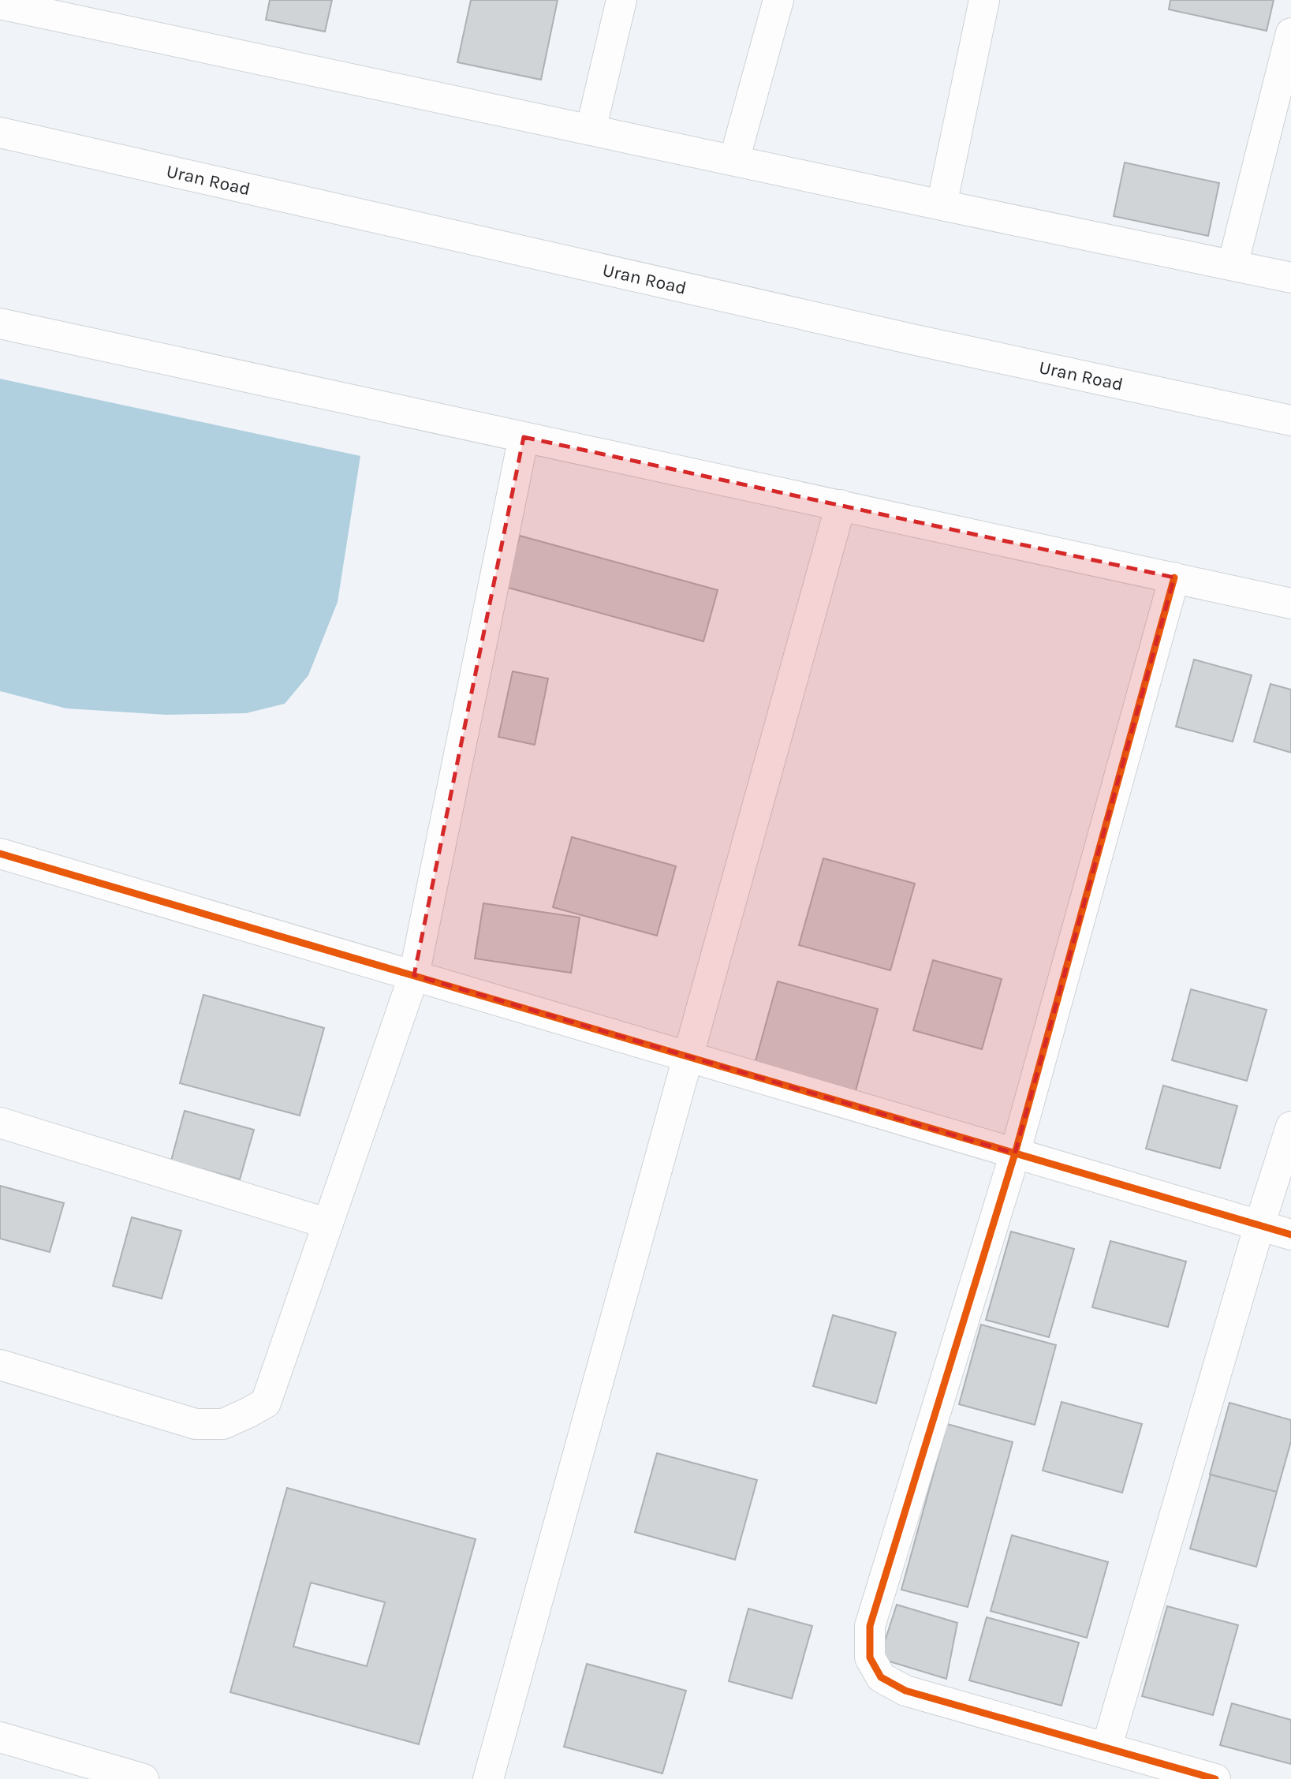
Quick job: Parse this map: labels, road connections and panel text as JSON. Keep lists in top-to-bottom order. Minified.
{"streets":{"street":["Uran Road"]}}
